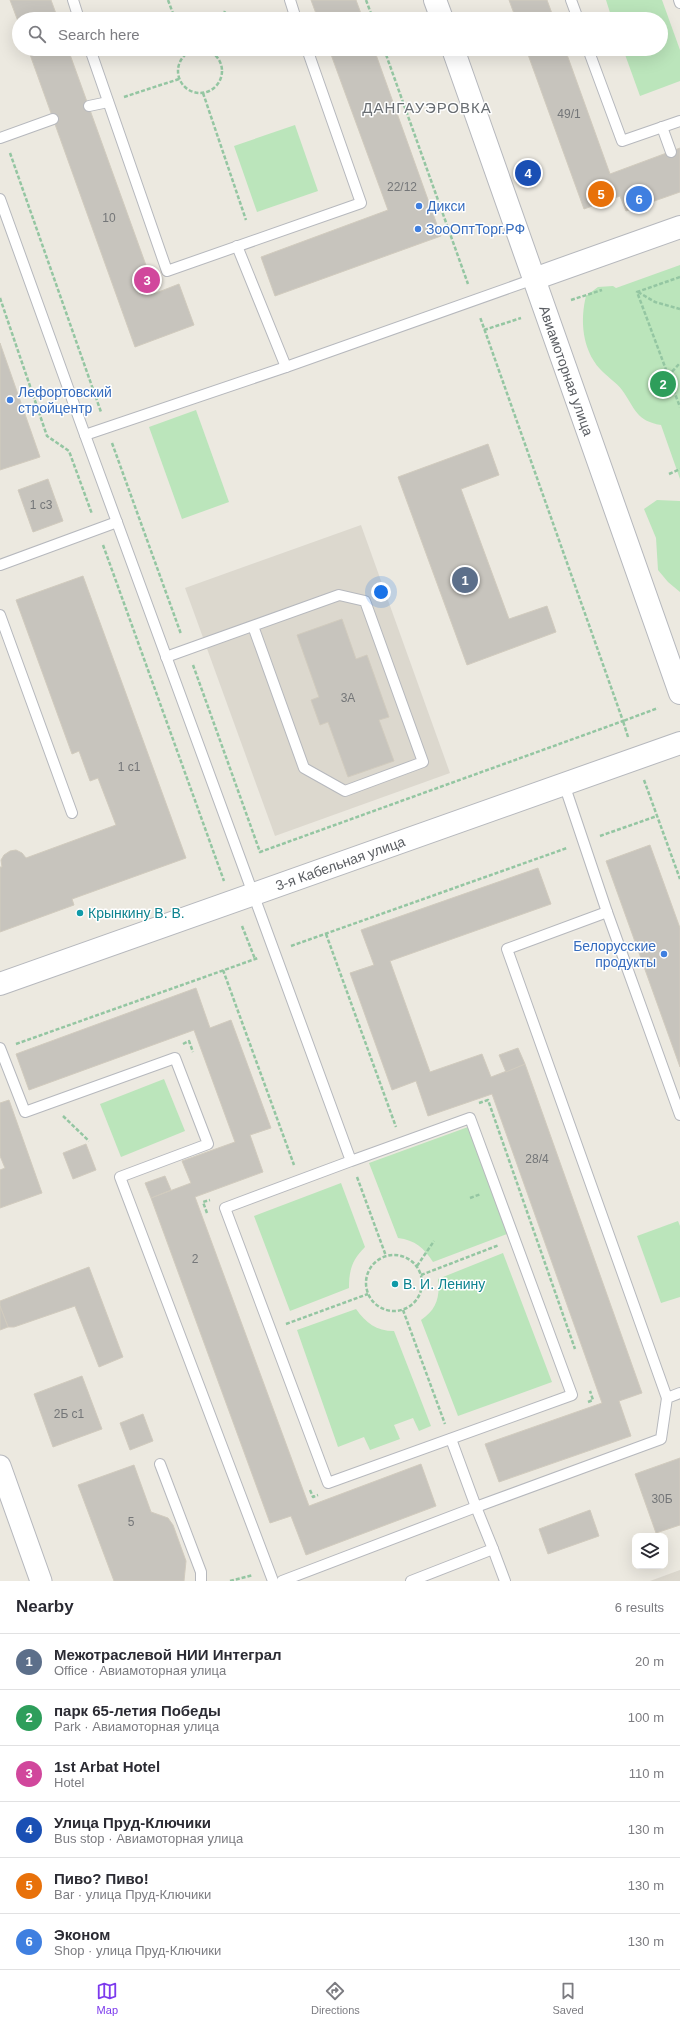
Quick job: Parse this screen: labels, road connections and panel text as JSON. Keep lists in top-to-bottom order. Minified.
{"streets":{"street":["Авиамоторная улица","3-я Кабельная улица"]},"districts":["ДАНГАУЭРОВКА"],"places":["Дикси","ЗооОптТорг.РФ","Лефортовский стройцентр","Крынкину В. В.","Белорусские продукты","В. И. Ленину"],"house_numbers":["49/1","22/12","10","1 с3","3А","1 с1","28/4","2","2Б с1","30Б","5"],"page":{"search":"Search here","pins":["4","5","6","3","2","1"],"heading":["Nearby","6 results"],"list":[{"mark":"1","name":"Межотраслевой НИИ Интеграл","note":"Office · Авиамоторная улица","value":"20 m"},{"mark":"2","name":"парк 65-летия Победы","note":"Park · Авиамоторная улица","value":"100 m"},{"mark":"3","name":"1st Arbat Hotel","note":"Hotel","value":"110 m"},{"mark":"4","name":"Улица Пруд-Ключики","note":"Bus stop · Авиамоторная улица","value":"130 m"},{"mark":"5","name":"Пиво? Пиво!","note":"Bar · улица Пруд-Ключики","value":"130 m"},{"mark":"6","name":"Эконом","note":"Shop · улица Пруд-Ключики","value":"130 m"}],"nav":["Map","Directions","Saved"]}}
